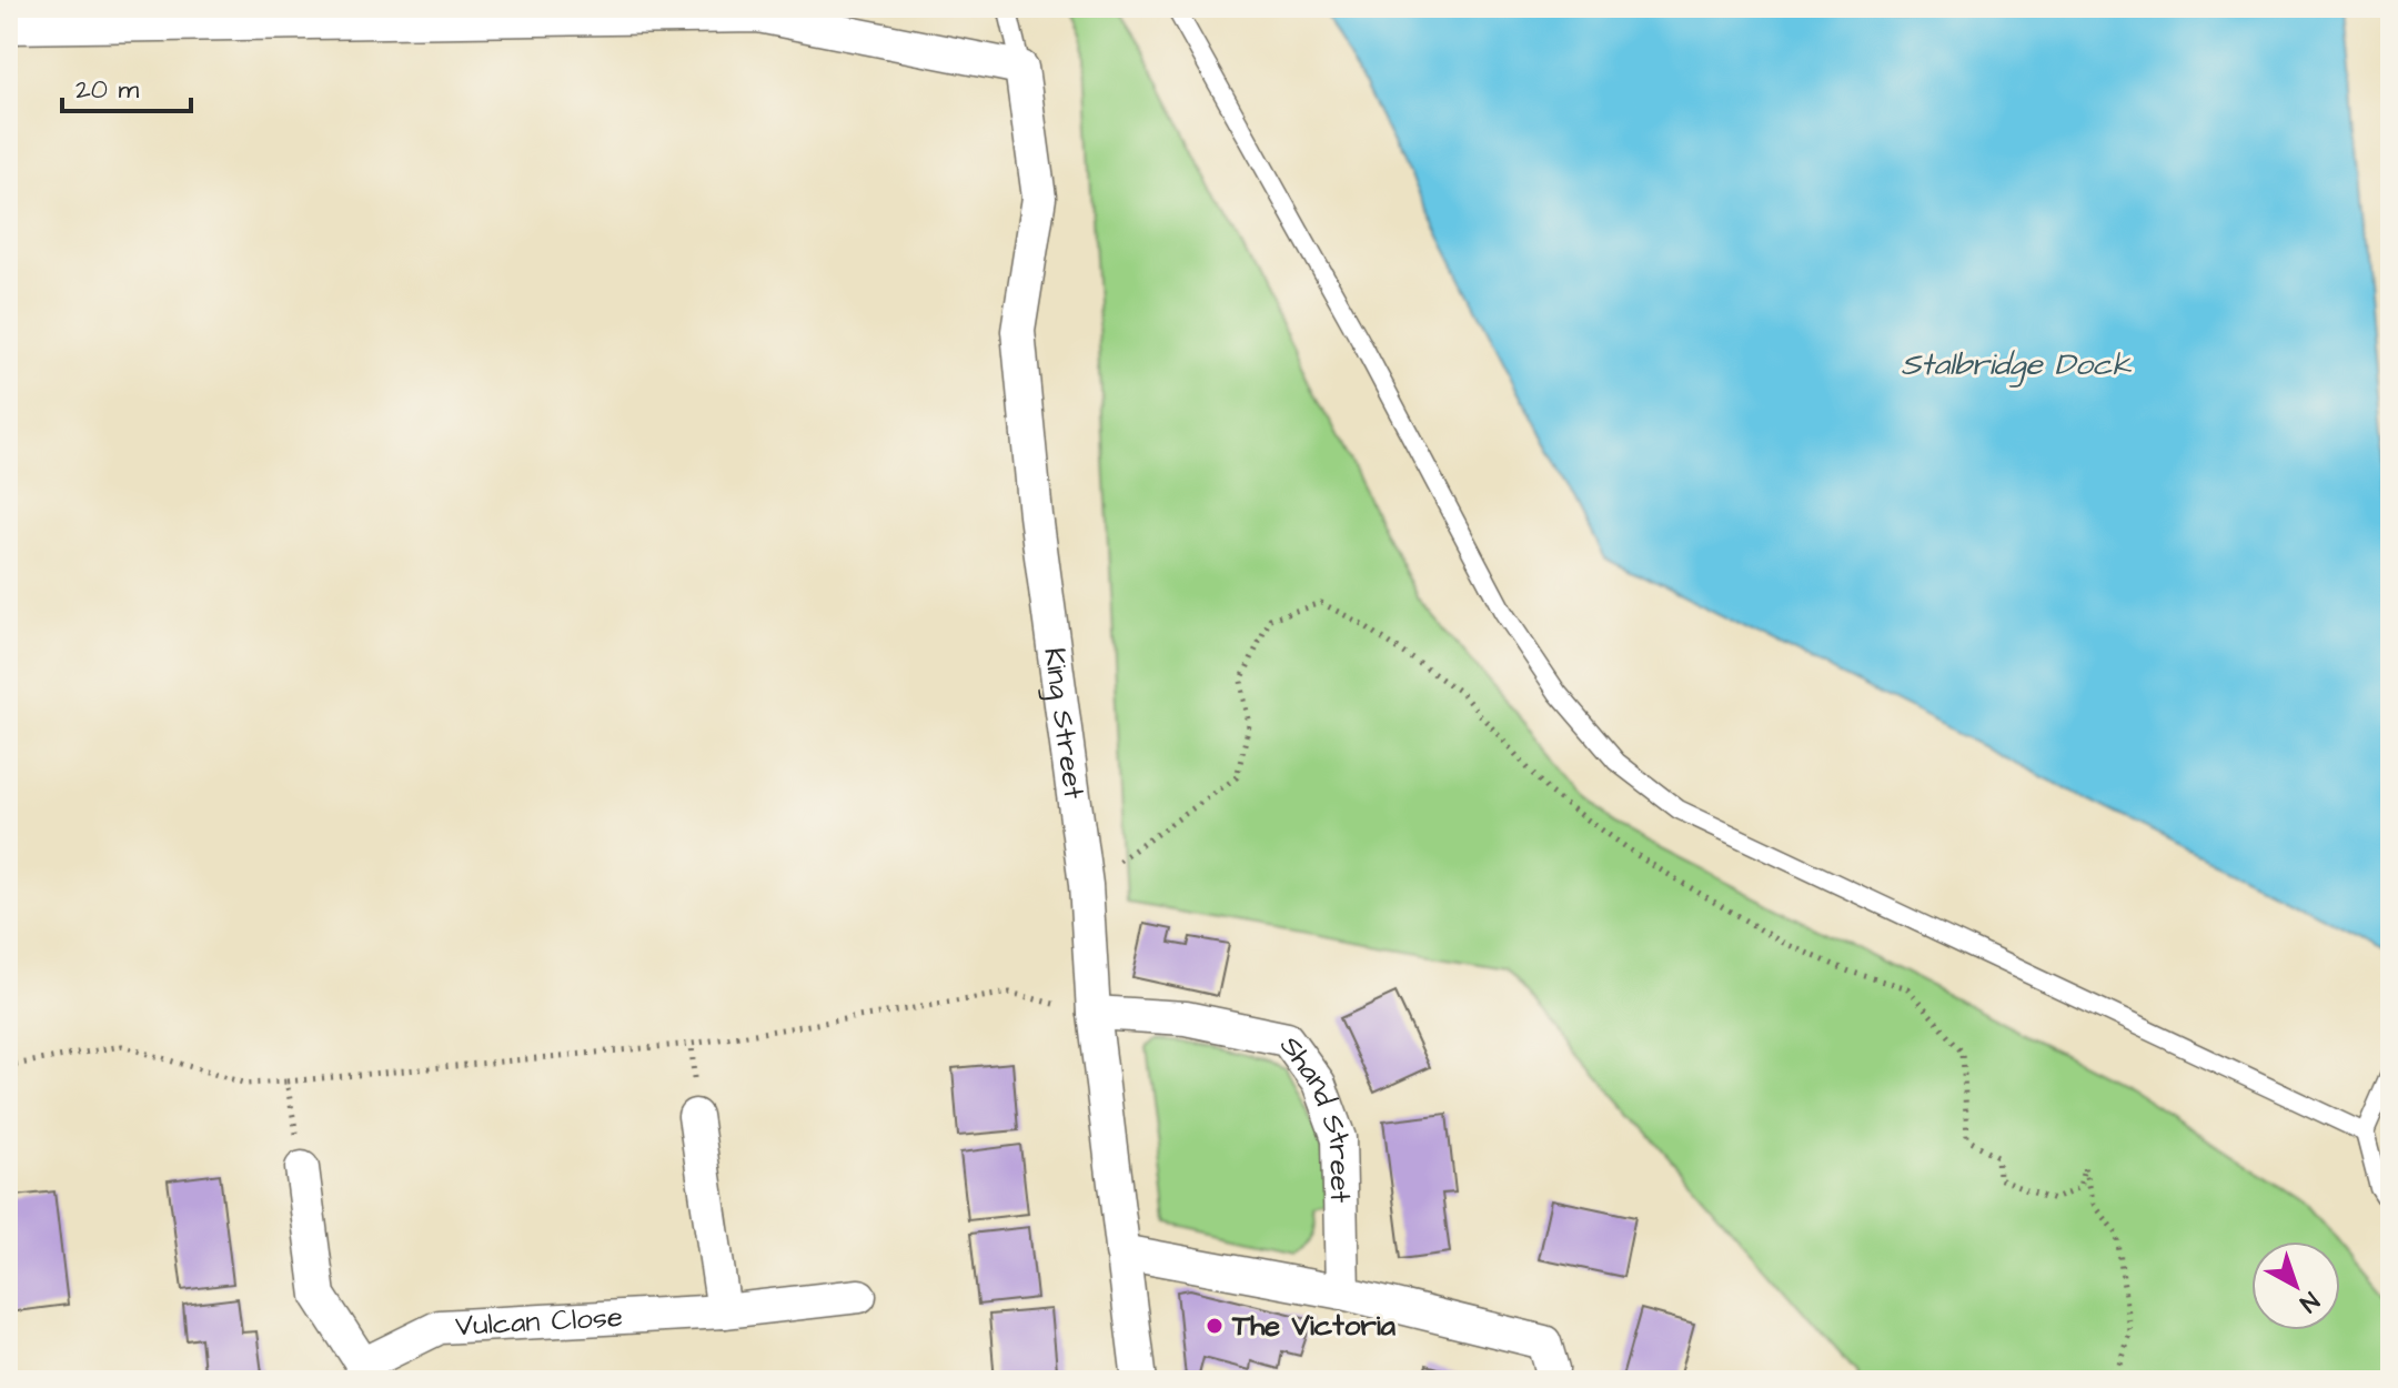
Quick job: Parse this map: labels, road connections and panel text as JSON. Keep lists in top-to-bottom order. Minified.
{"streets":{"street":["King Street","Shand Street","Vulcan Close"]},"crossings":[["King Street","Shand Street"]],"water":["Stalbridge Dock"],"places":["The Victoria"],"scale_bar":"20 m","north":"bottom right"}
